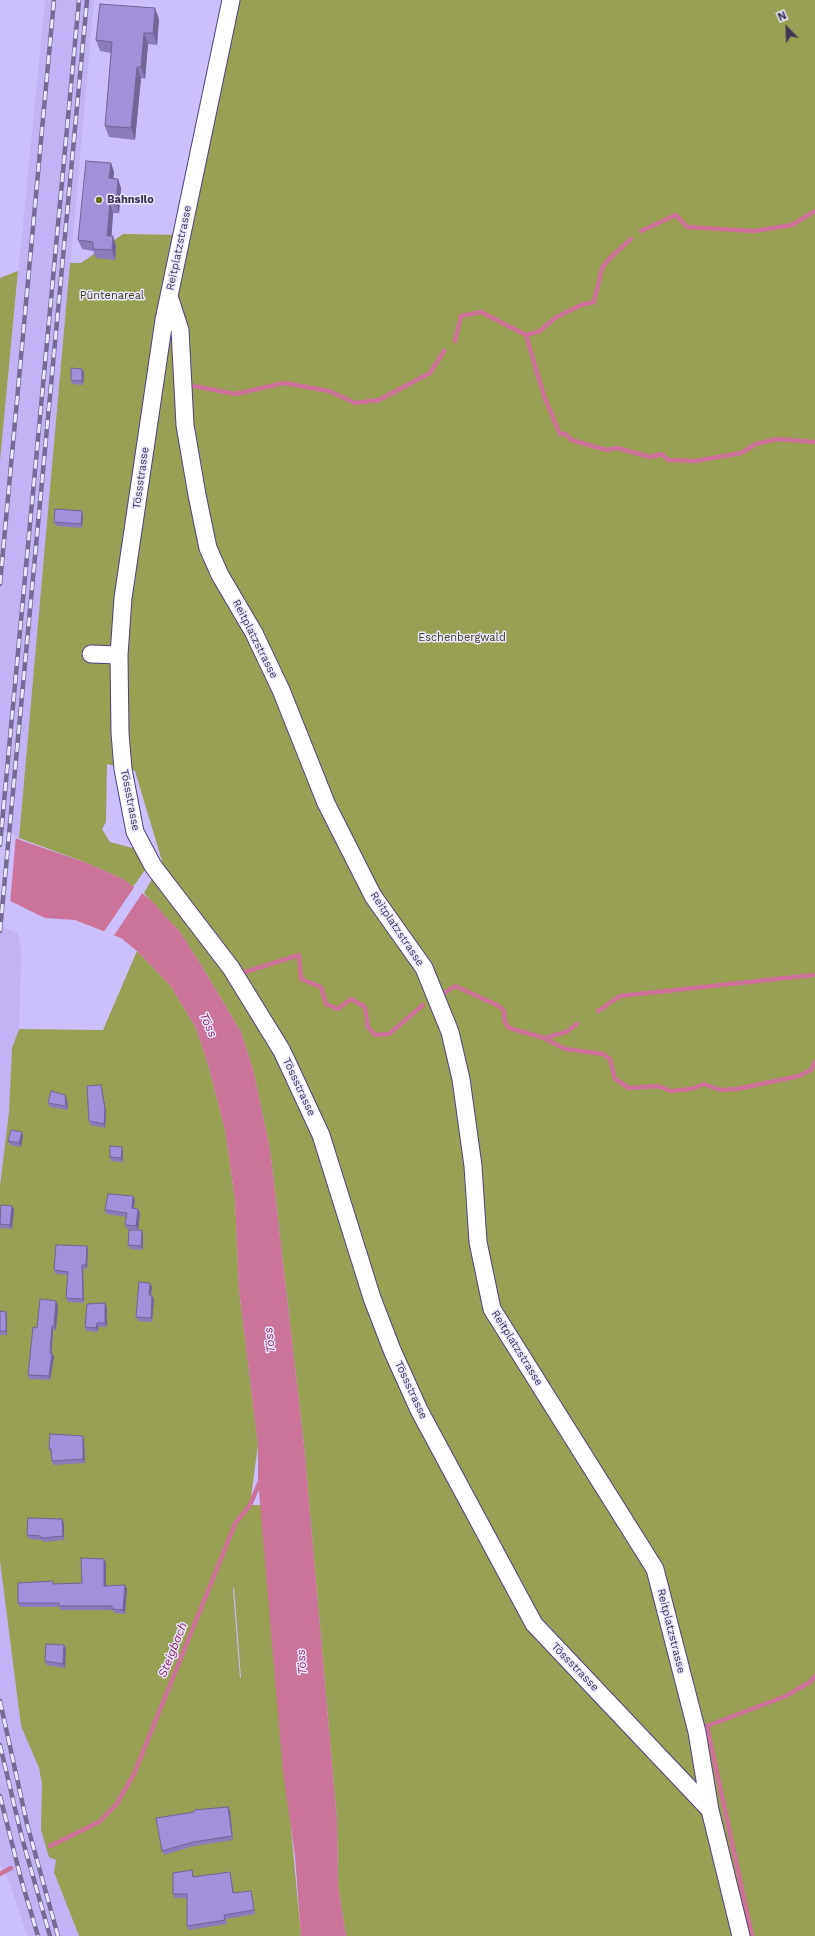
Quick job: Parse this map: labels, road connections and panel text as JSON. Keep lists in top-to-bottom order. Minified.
{"streets":{"street":["Reitplatzstrasse","Tössstrasse"]},"crossings":[["Reitplatzstrasse","Tössstrasse"]],"water":["Töss","Steigbach"],"parks":["Püntenareal","Eschenbergwald"],"places":["Bahnsilo"],"north":"top left"}
